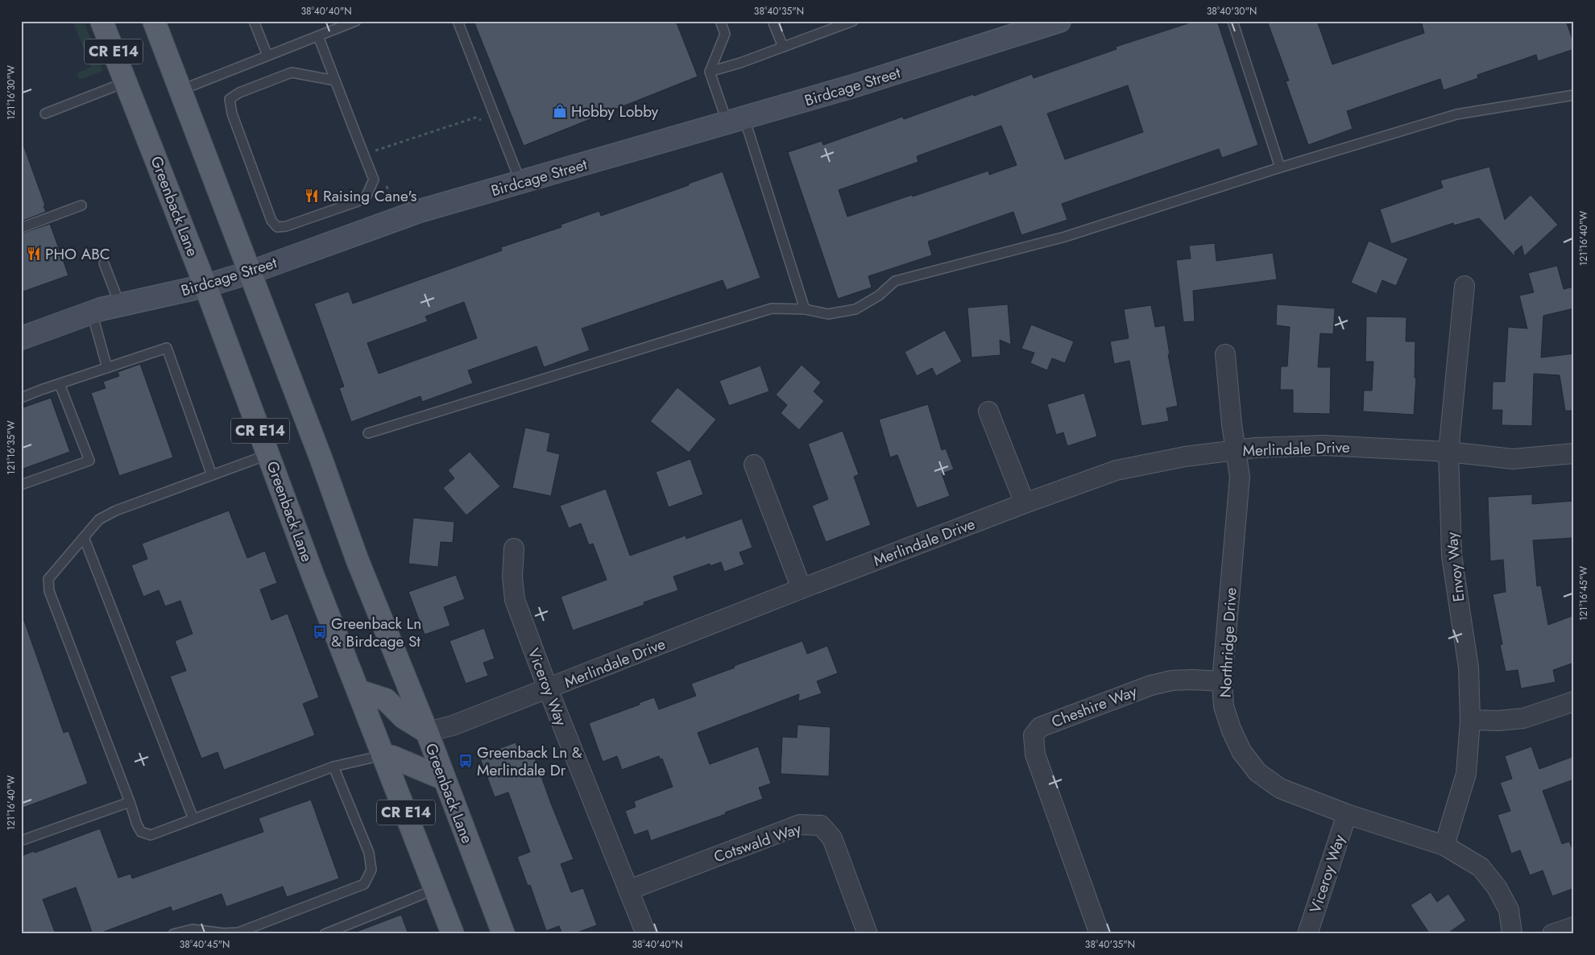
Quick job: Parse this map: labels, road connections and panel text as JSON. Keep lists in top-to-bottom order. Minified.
{"streets":{"main road":["CR E14","Greenback Lane"],"street":["Birdcage Street","Merlindale Drive","Envoy Way","Northridge Drive","Viceroy Way","Cheshire Way","Cotswald Way"]},"crossings":[["Birdcage Street","Greenback Lane"],["Greenback Lane","Merlindale Drive"],["Merlindale Drive","Envoy Way"],["Merlindale Drive","Northridge Drive"],["Merlindale Drive","Viceroy Way"],["Envoy Way","Northridge Drive"],["Northridge Drive","Viceroy Way"],["Northridge Drive","Cheshire Way"],["Viceroy Way","Cotswald Way"]],"places":{"shop":["Hobby Lobby"],"restaurant":["Raising Cane's","PHO ABC"],"bus stop":["Greenback Ln & Birdcage St","Greenback Ln & Merlindale Dr"]},"coordinates":["38°40'40\"N","38°40'35\"N","38°40'30\"N","121°16'30\"W","121°16'40\"W","121°16'35\"W","121°16'45\"W","38°40'45\"N"]}
